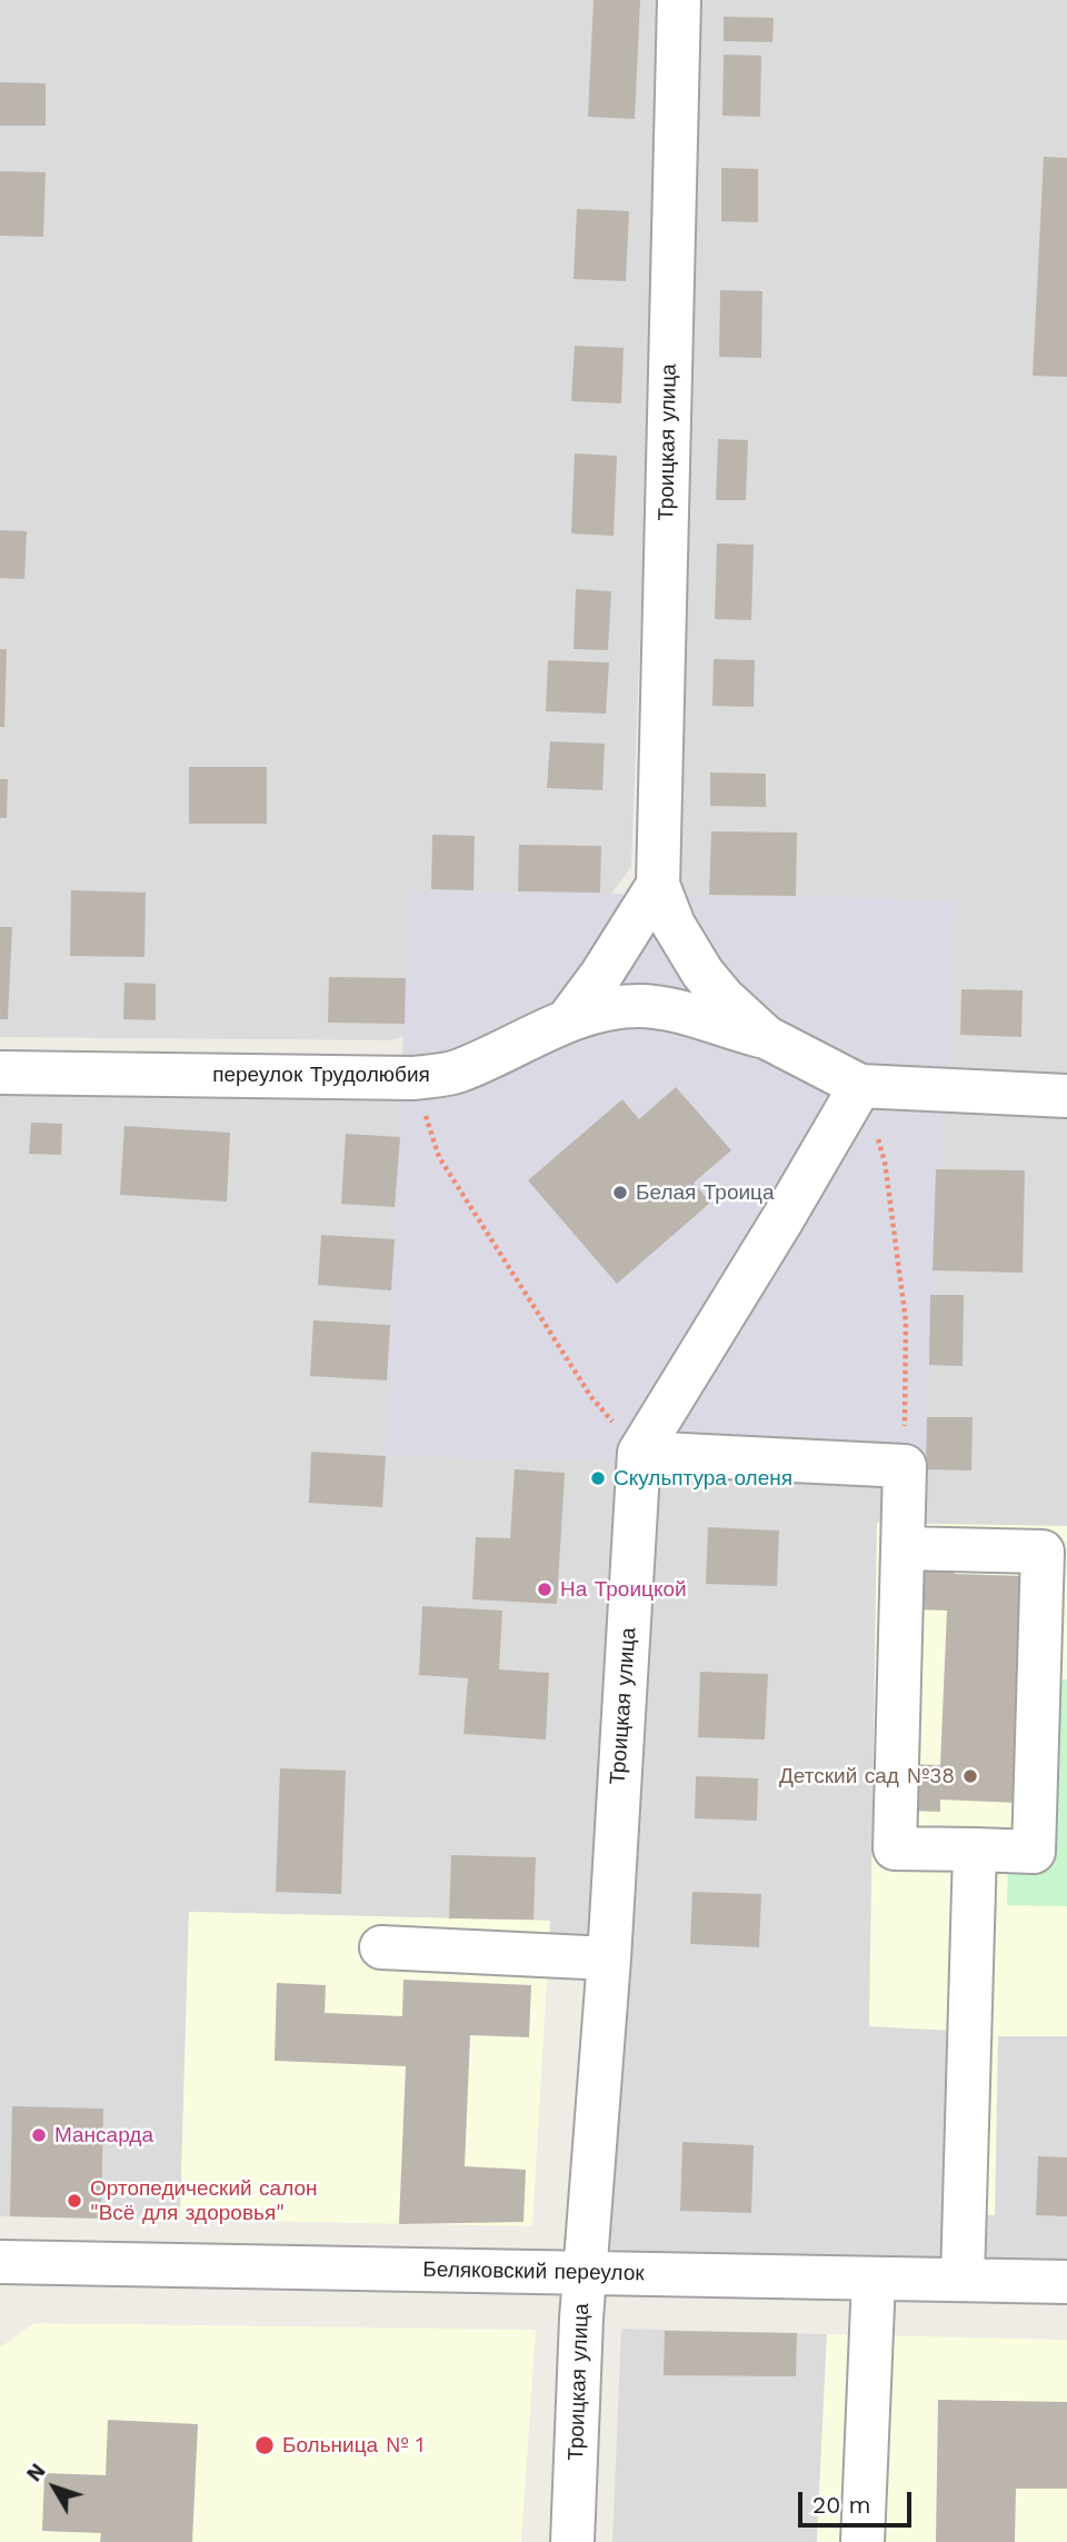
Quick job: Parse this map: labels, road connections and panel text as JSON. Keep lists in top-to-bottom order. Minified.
{"streets":{"street":["Троицкая улица","переулок Трудолюбия","Беляковский переулок"]},"crossings":[["Троицкая улица","переулок Трудолюбия"],["Троицкая улица","Беляковский переулок"]],"places":["Белая Троица","Скульптура оленя","На Троицкой","Детский сад №38","Мансарда","Ортопедический салон \"Всё для здоровья\"","Больница № 1"],"scale_bar":"20 m","north":"top left"}
